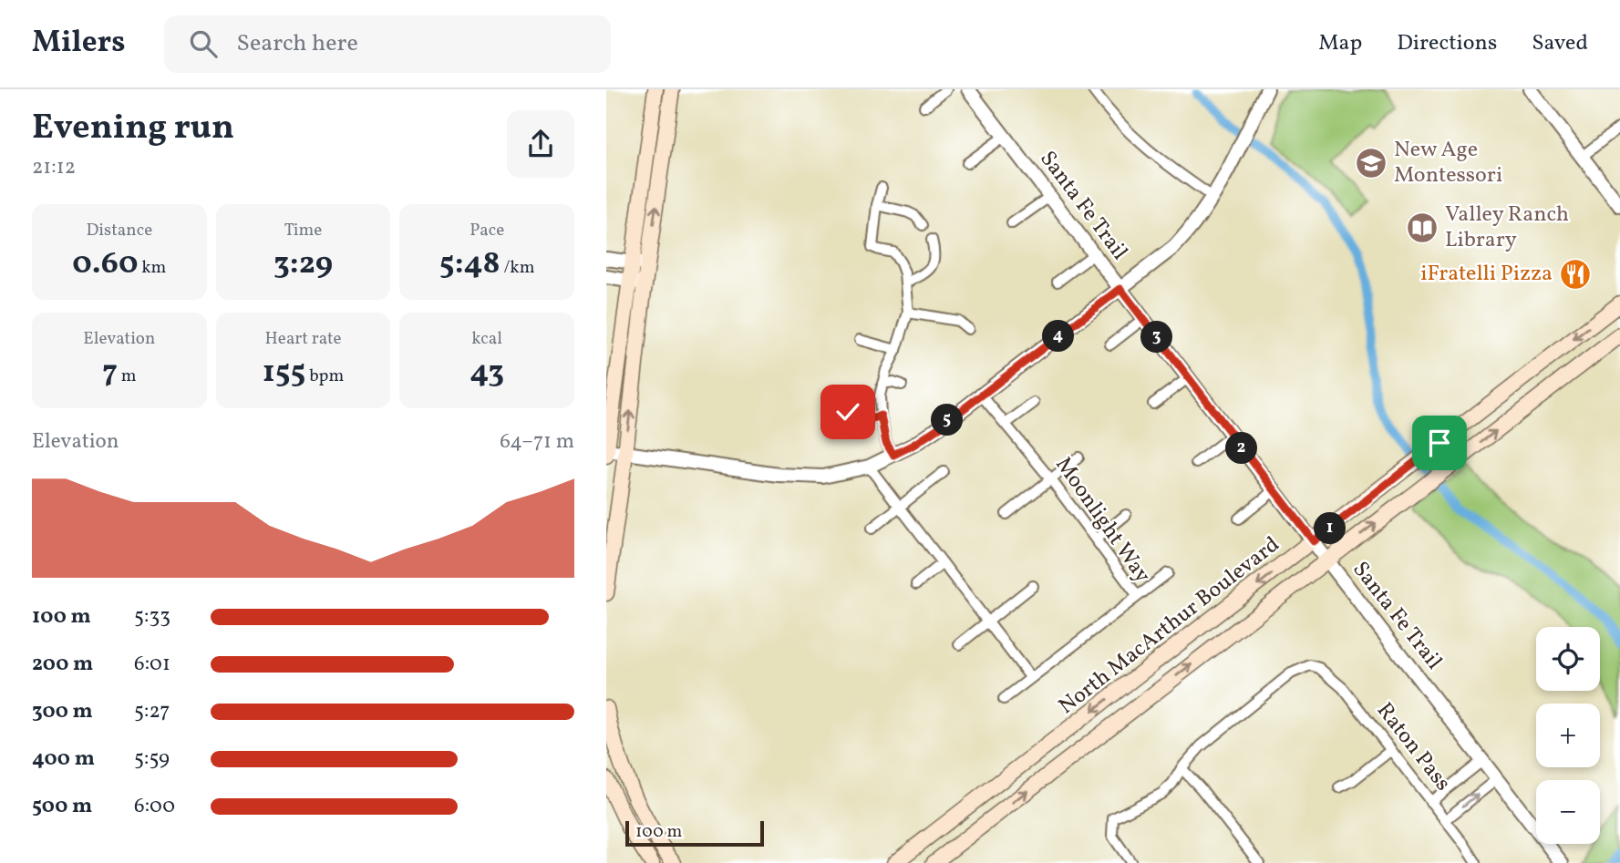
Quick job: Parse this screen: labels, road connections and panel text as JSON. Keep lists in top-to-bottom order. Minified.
{"streets":{"main road":["North MacArthur Boulevard"],"street":["Santa Fe Trail","Moonlight Way","Raton Pass"]},"crossings":[["Santa Fe Trail","North MacArthur Boulevard"]],"places":{"school or university":["New Age Montessori"],"library":["Valley Ranch Library"],"restaurant":["iFratelli Pizza"]},"scale_bar":"100 m","page":{"header":"Milers","search":"Search here","nav":["Map","Directions","Saved"],"heading":["Evening run","21:12"],"stats":[["Distance","0.60 km"],["Time","3:29"],["Pace","5:48 /km"],["Elevation","7 m"],["Heart rate","155 bpm"],["kcal","43"]],"pins":["4","3","5","2","1"],"chart":["Elevation","64–71 m"],"list":[{"name":"100 m","note":"5:33"},{"name":"200 m","note":"6:01"},{"name":"300 m","note":"5:27"},{"name":"400 m","note":"5:59"},{"name":"500 m","note":"6:00"}],"map_buttons":["+","−"],"scale":"100 m"}}
